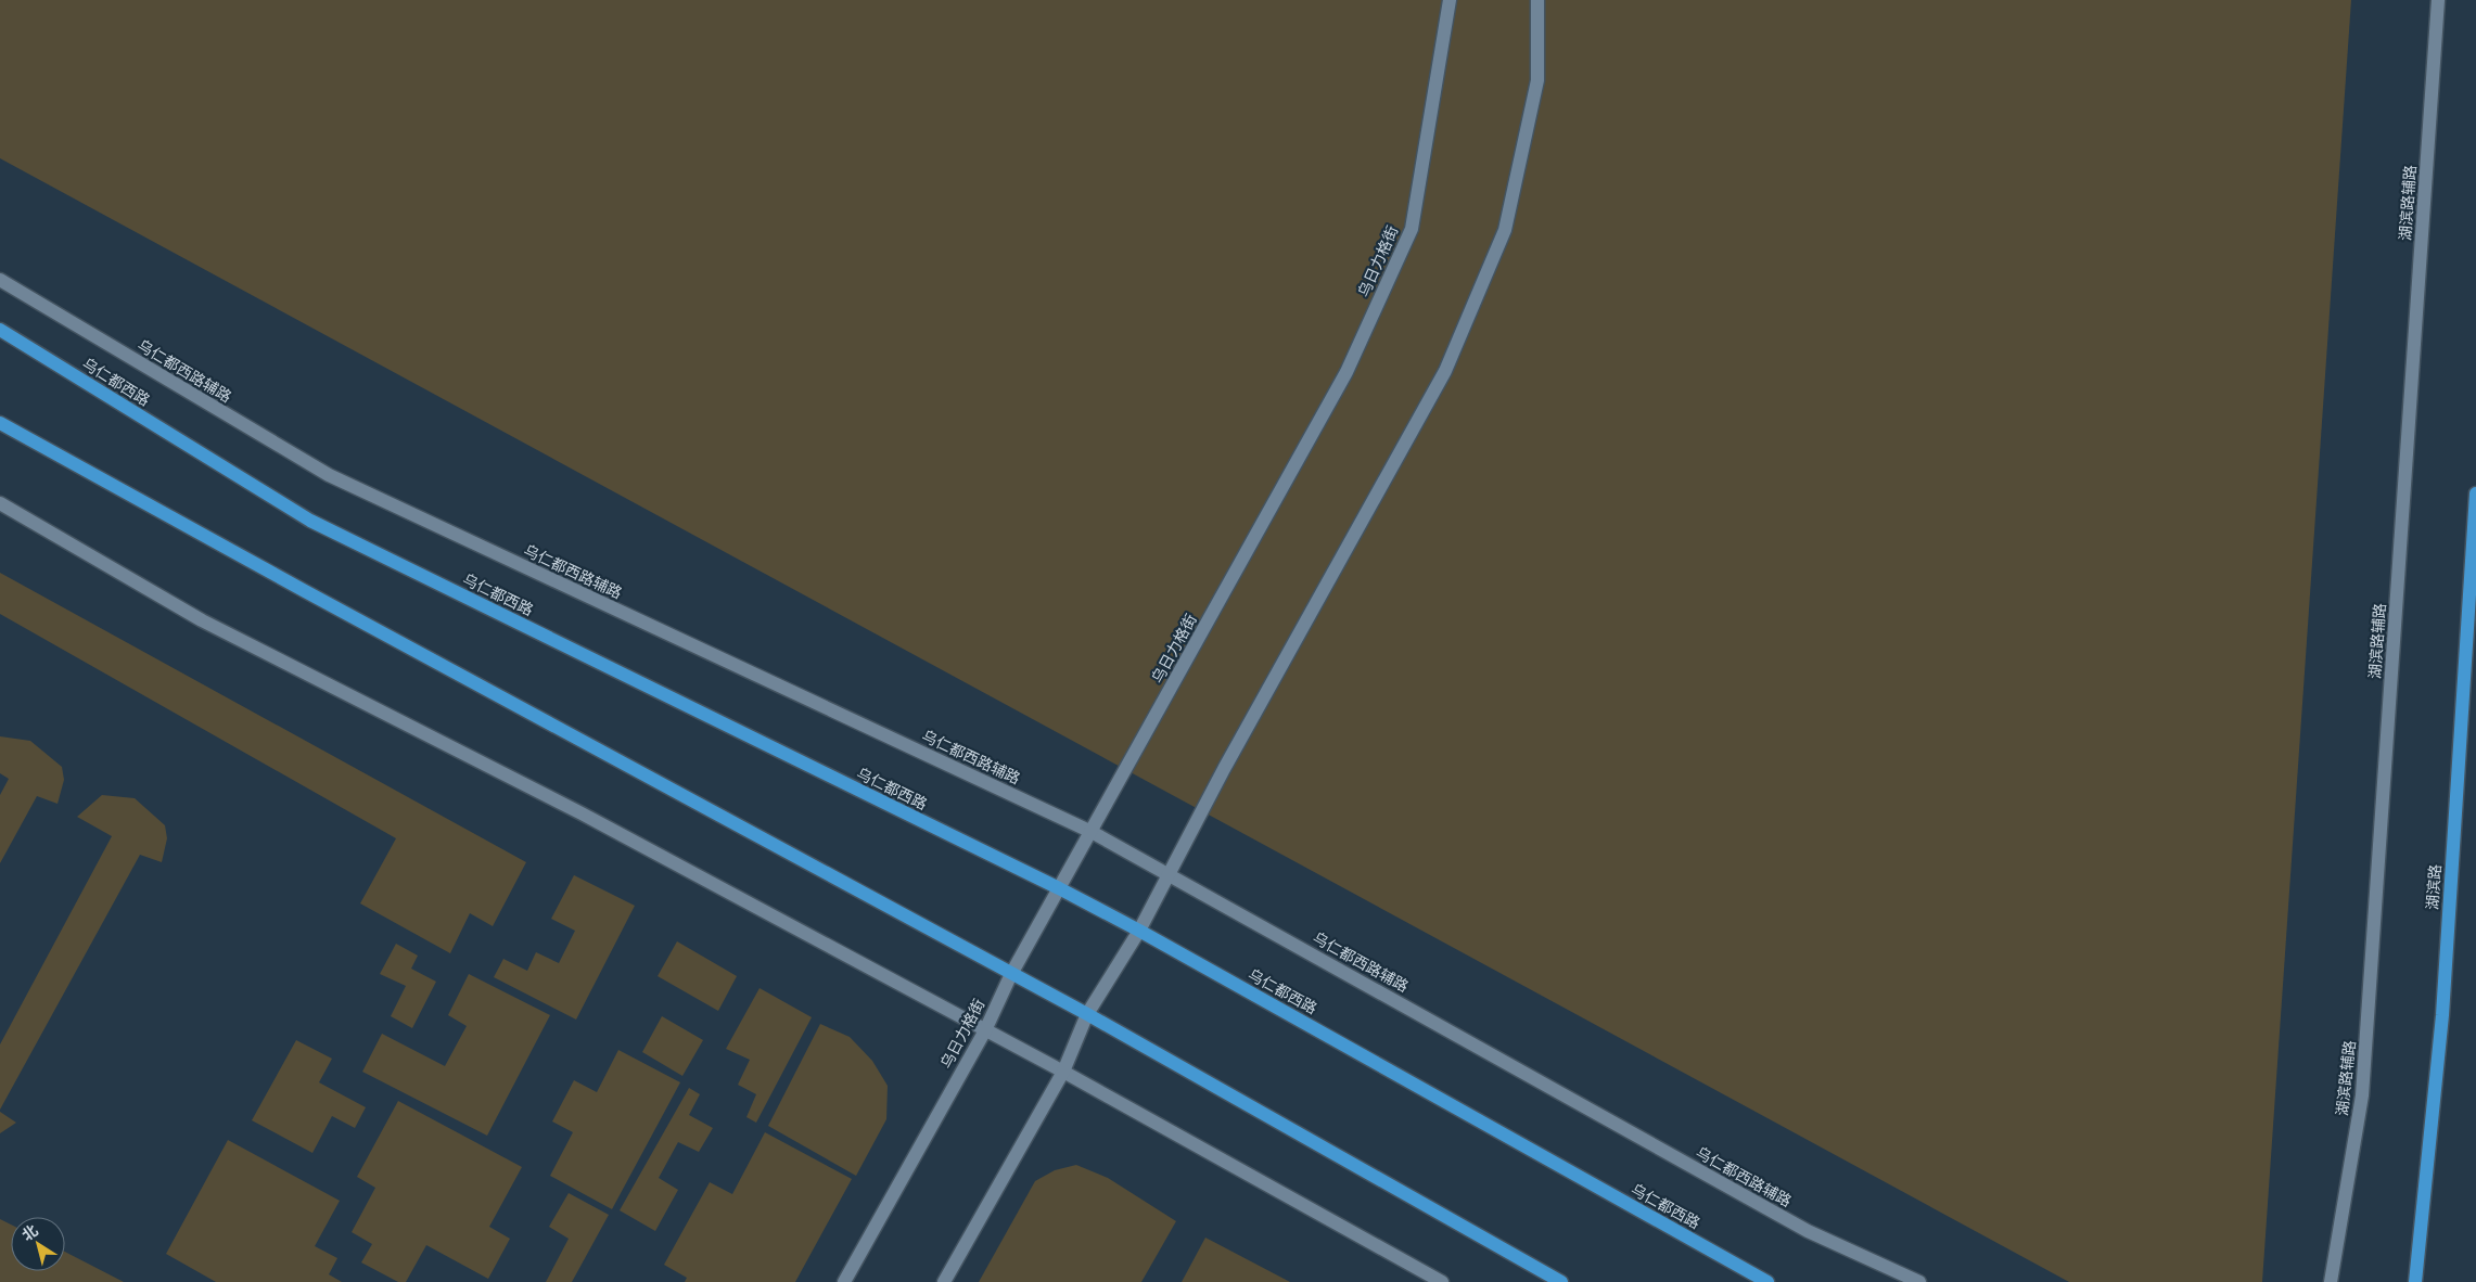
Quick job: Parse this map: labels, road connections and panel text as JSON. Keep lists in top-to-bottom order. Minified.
{"streets":{"main road":["乌仁都西路","湖滨路"],"street":["湖滨路辅路","乌日力格街","乌仁都西路辅路"]},"crossings":[["乌日力格街","乌仁都西路辅路"],["乌日力格街","乌仁都西路"]],"north":"top left"}
